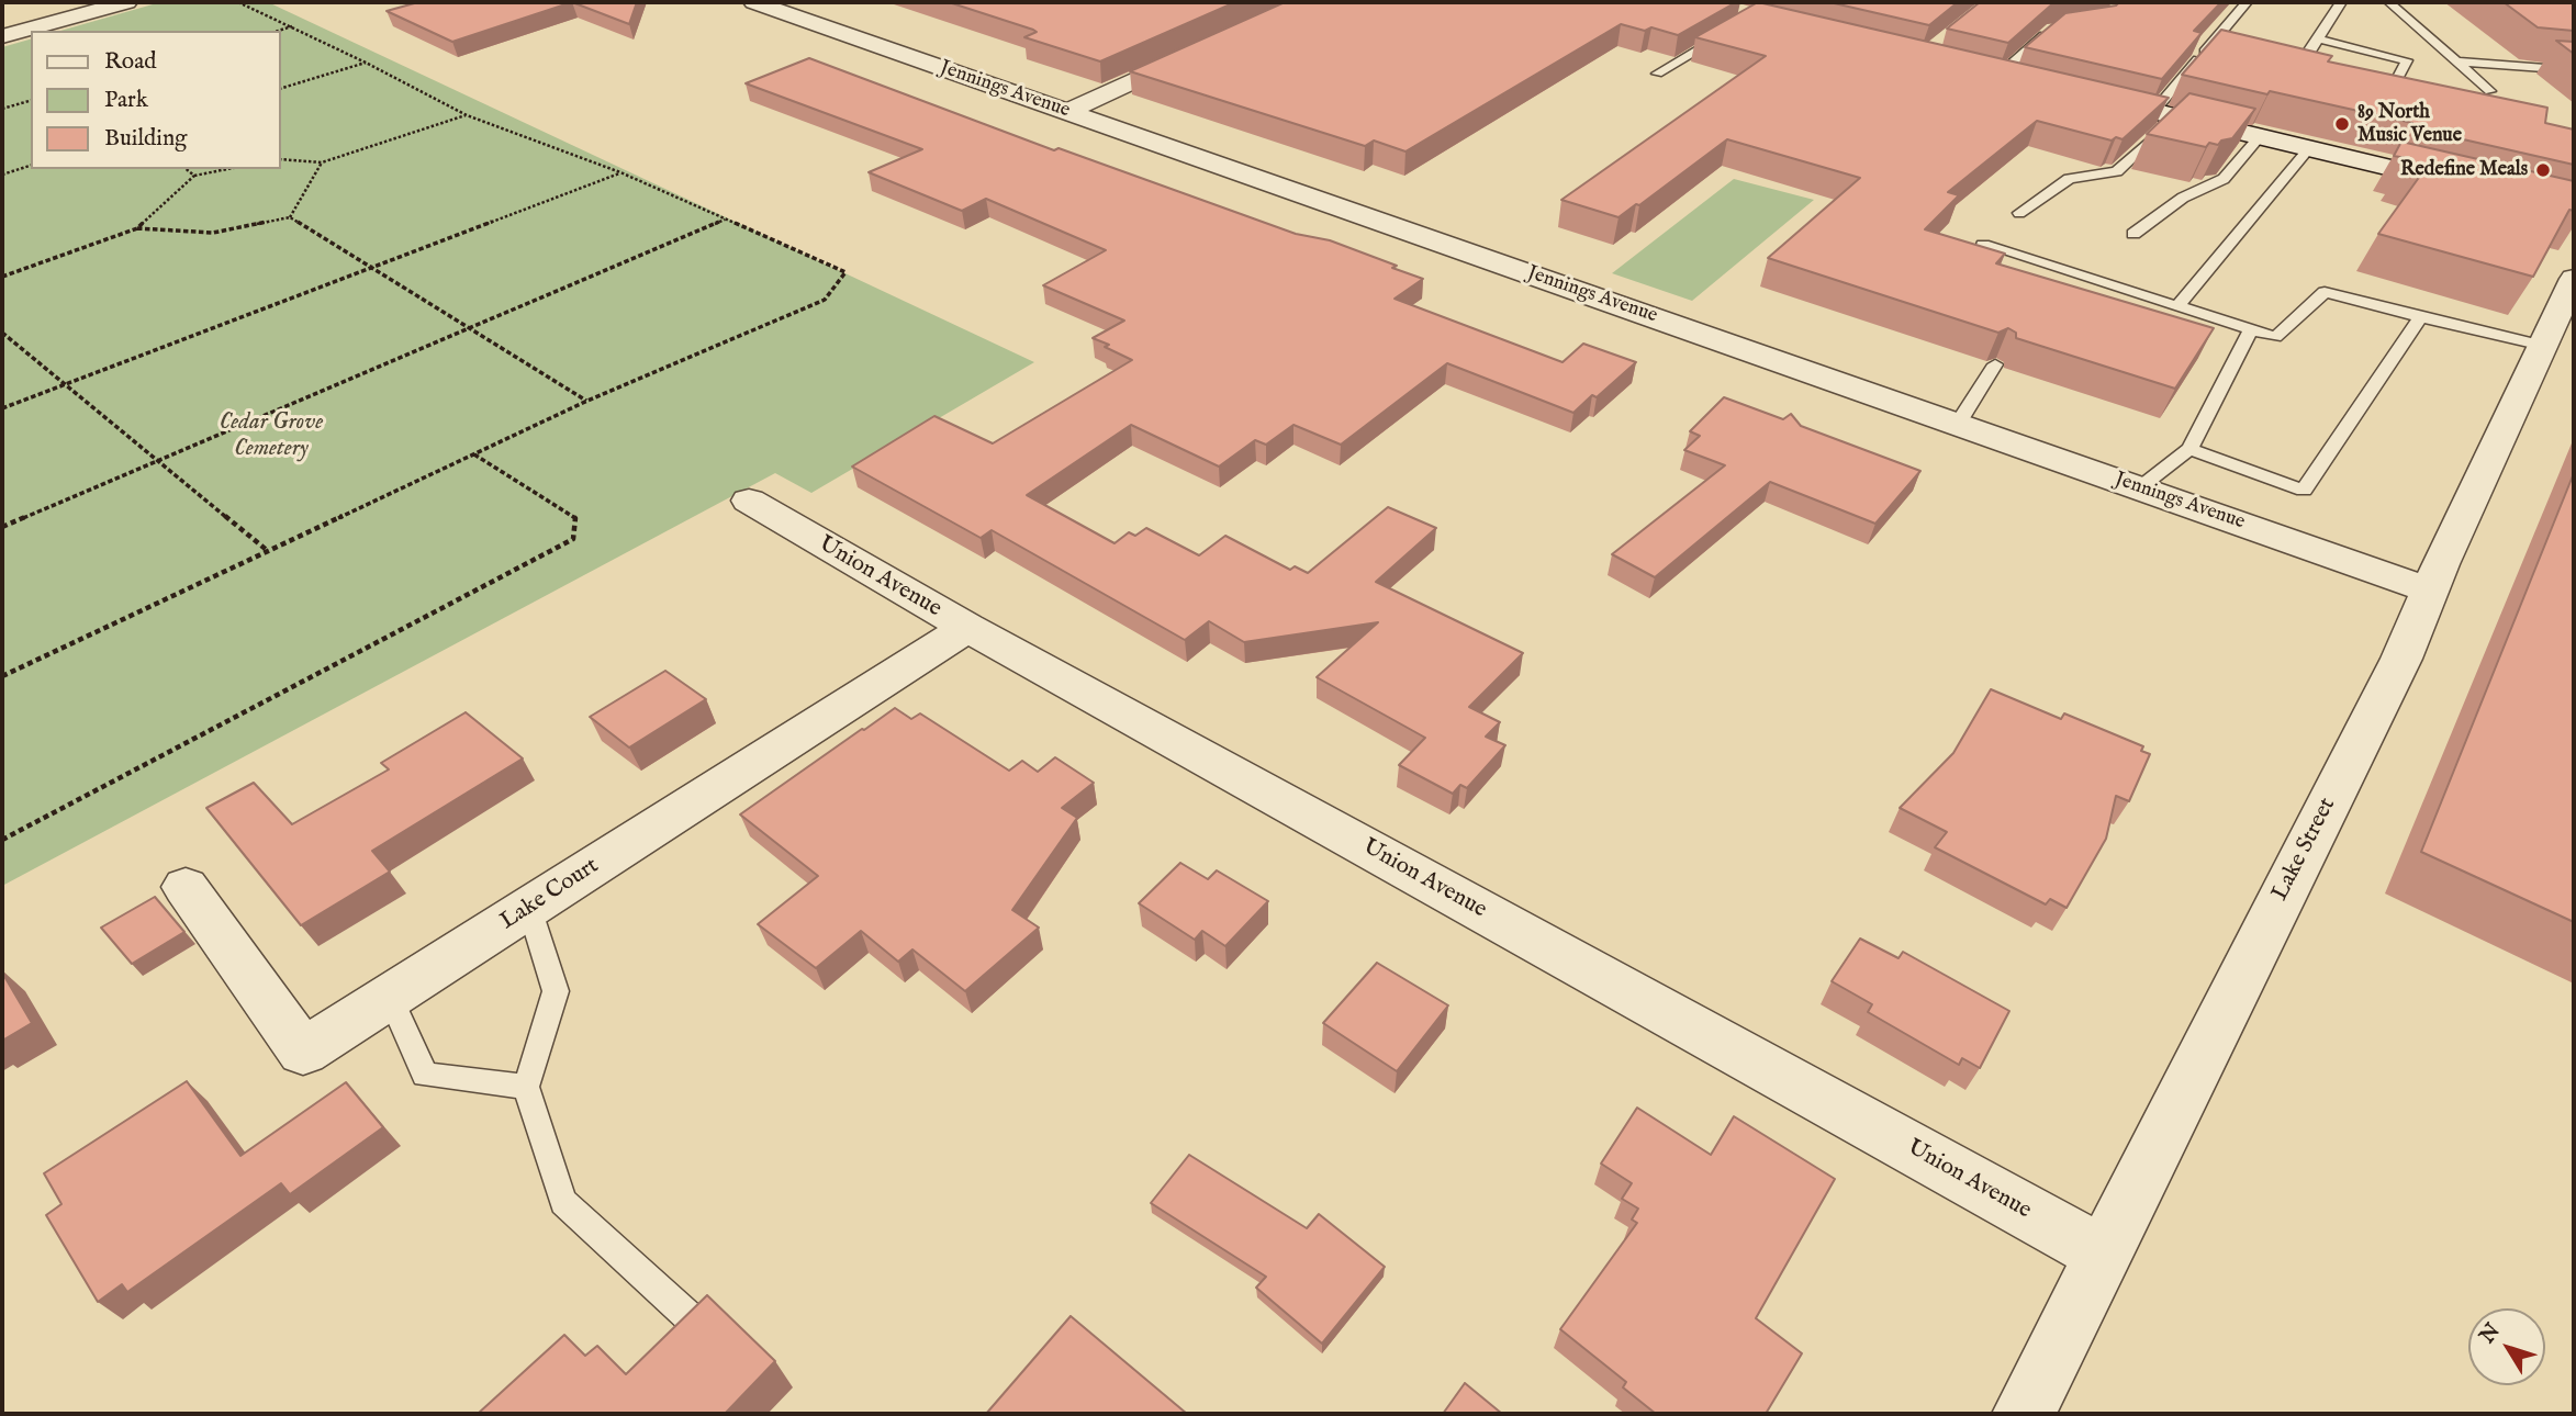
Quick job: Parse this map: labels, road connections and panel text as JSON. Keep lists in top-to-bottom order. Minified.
{"streets":{"street":["Jennings Avenue","Union Avenue","Lake Street","Lake Court"]},"crossings":[["Jennings Avenue","Lake Street"],["Union Avenue","Lake Street"],["Union Avenue","Lake Court"]],"parks":["Cedar Grove Cemetery"],"places":["89 North Music Venue","Redefine Meals"],"legend":["Road","Park","Building"],"north":"top left"}
